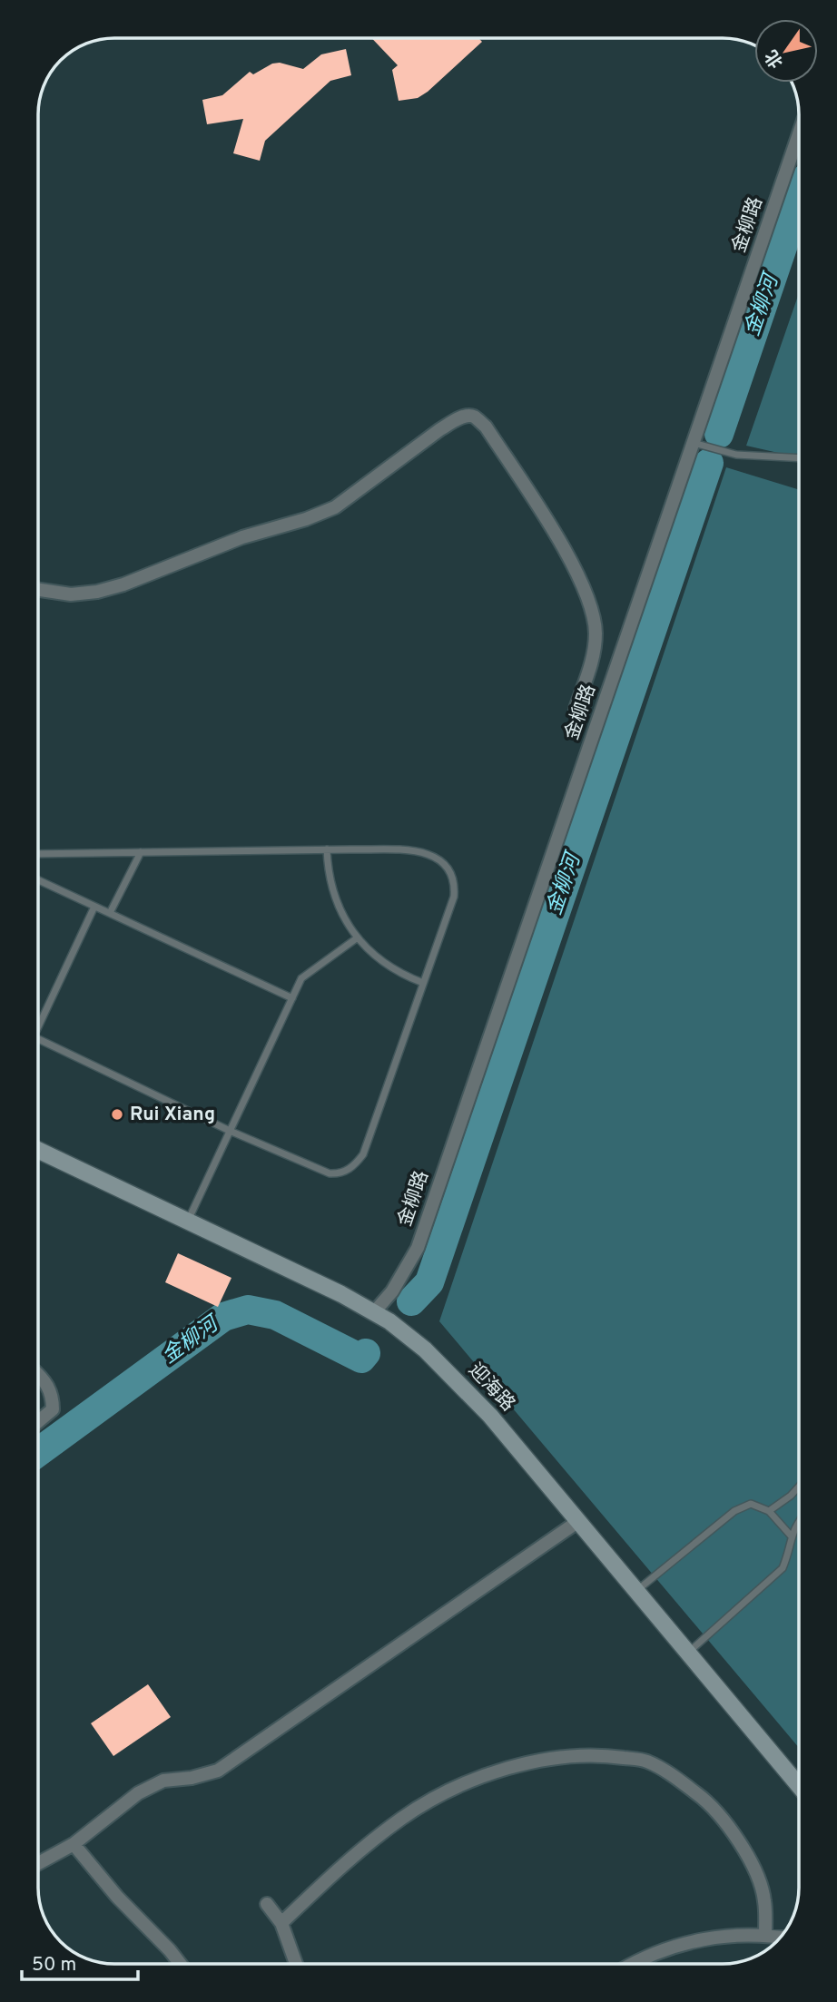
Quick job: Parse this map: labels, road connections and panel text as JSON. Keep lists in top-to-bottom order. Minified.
{"streets":{"street":["金柳路","迎海路"]},"crossings":[["金柳路","迎海路"]],"water":["金柳河"],"places":["Rui Xiang"],"scale_bar":"50 m","north":"bottom left"}
